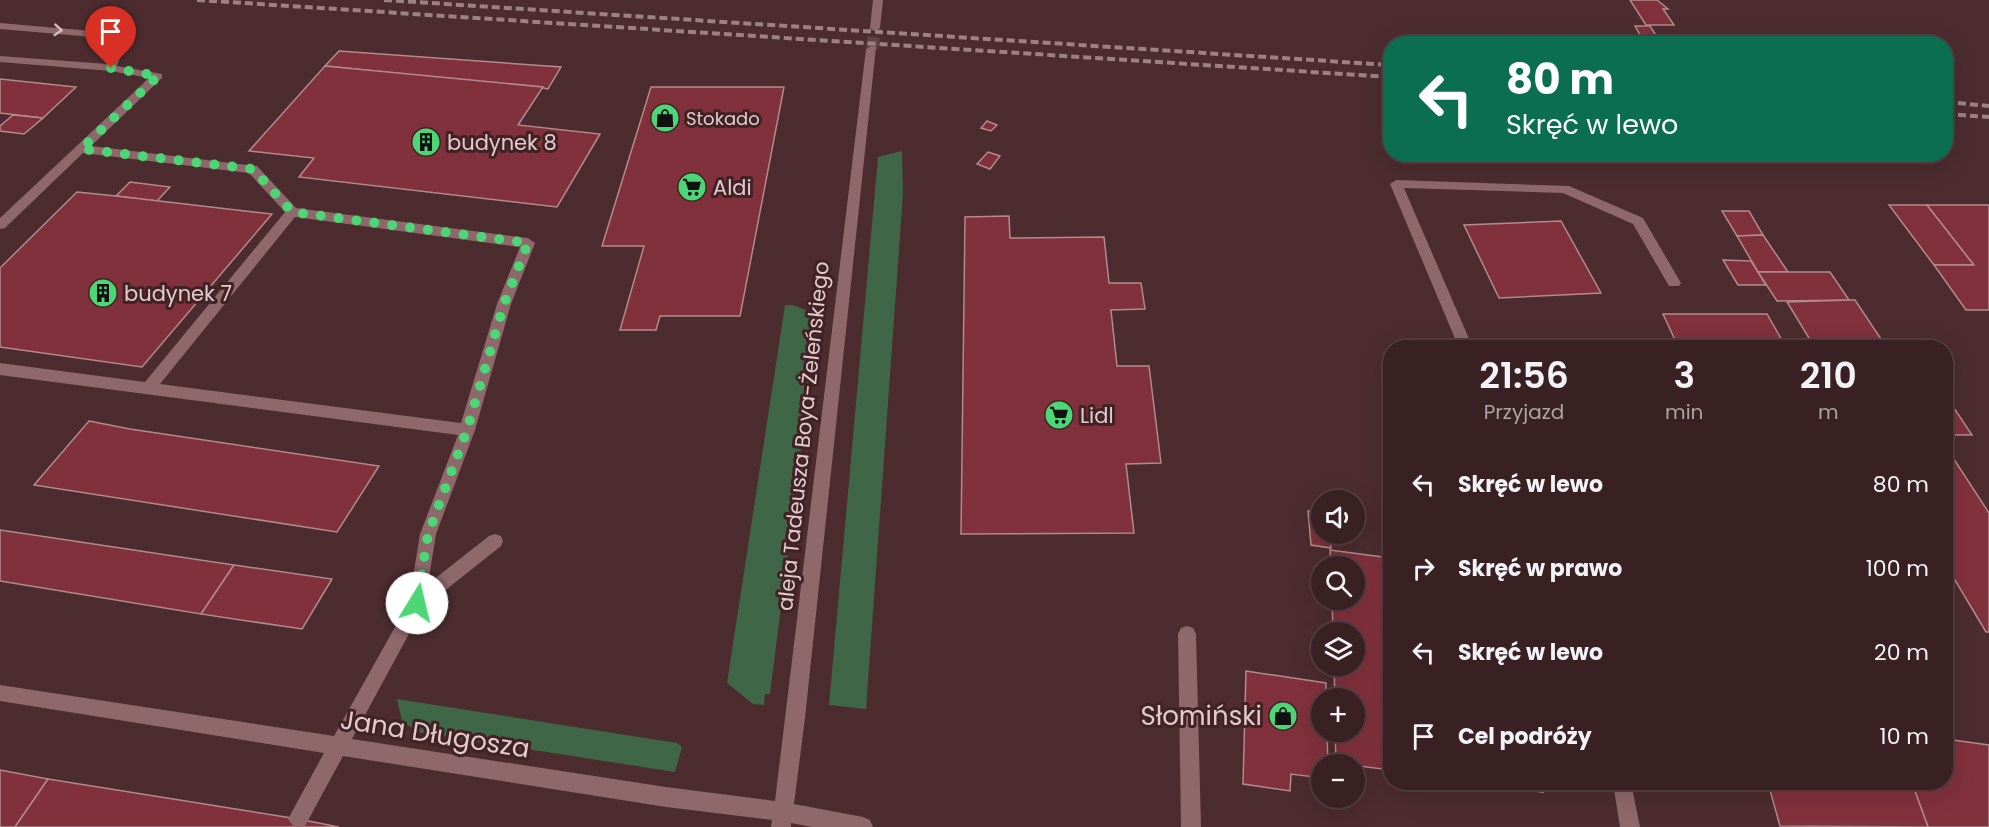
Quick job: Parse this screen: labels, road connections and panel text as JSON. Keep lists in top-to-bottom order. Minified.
{"streets":{"street":["aleja Tadeusza Boya-Żeleńskiego","Jana Długosza"]},"crossings":[["aleja Tadeusza Boya-Żeleńskiego","Jana Długosza"]],"places":{"shop":["Stokado","Słomiński"],"building":["budynek 8","budynek 7"],"supermarket":["Aldi","Lidl"]},"page":{"turn":["80 m","Skręć w lewo"],"eta":["21:56","Przyjazd","3","min","210","m"],"list":[{"name":"Skręć w lewo","value":"80 m"},{"name":"Skręć w prawo","value":"100 m"},{"name":"Skręć w lewo","value":"20 m"},{"name":"Cel podróży","value":"10 m"}],"map_buttons":["+","−"]}}
